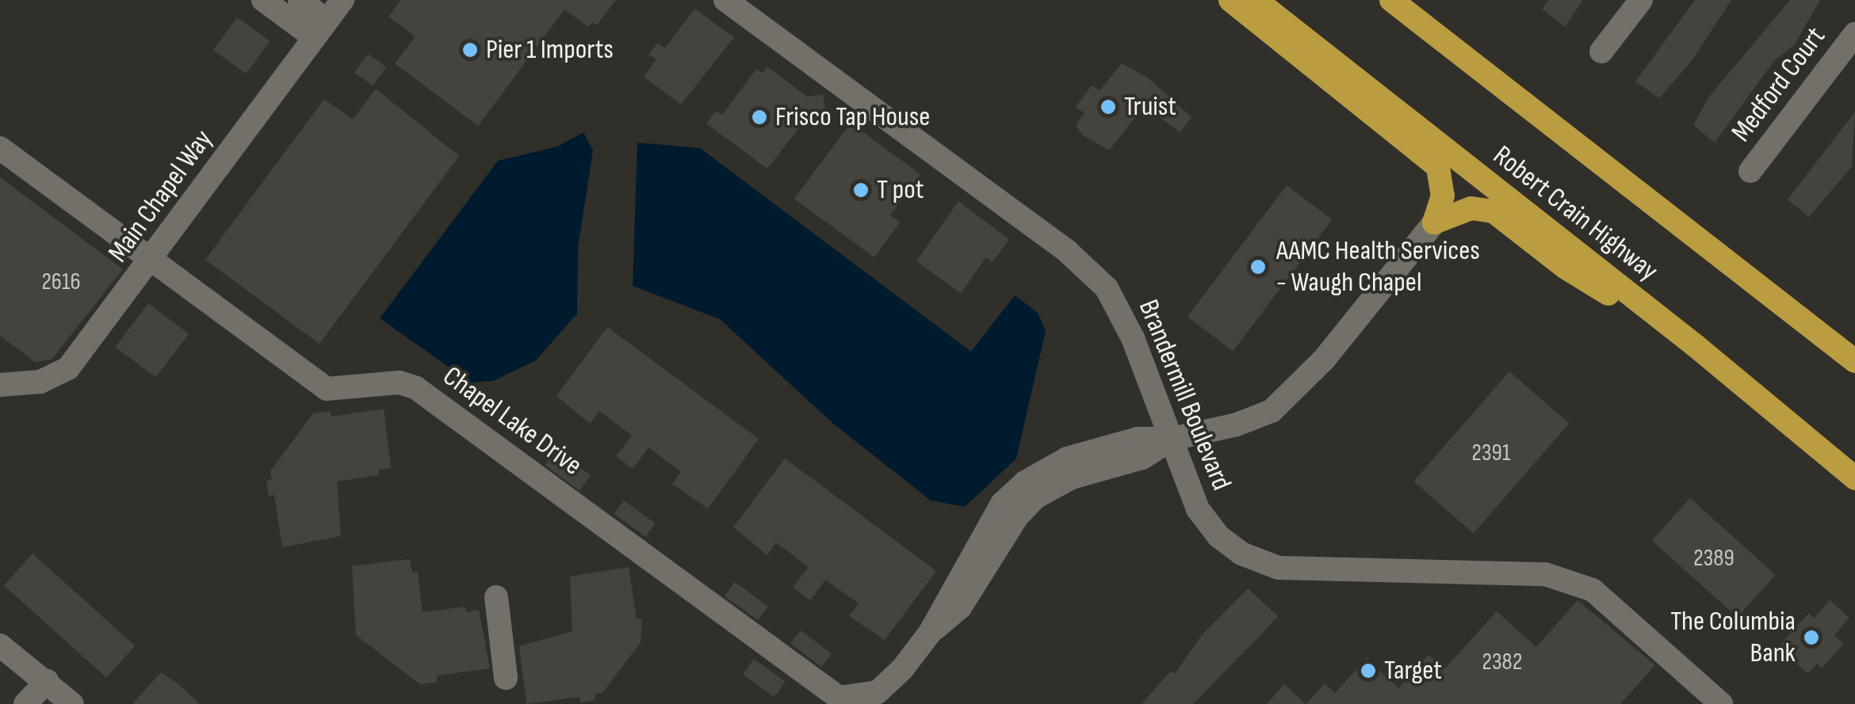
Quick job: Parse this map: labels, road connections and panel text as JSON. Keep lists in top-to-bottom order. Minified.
{"streets":{"highway":["Robert Crain Highway"],"street":["Medford Court","Main Chapel Way","Brandermill Boulevard","Chapel Lake Drive"]},"crossings":[["Main Chapel Way","Chapel Lake Drive"],["Brandermill Boulevard","Chapel Lake Drive"]],"places":["Pier 1 Imports","Truist","Frisco Tap House","T pot","AAMC Health Services - Waugh Chapel","The Columbia Bank","Target"],"house_numbers":["2616","2391","2389","2382"]}
